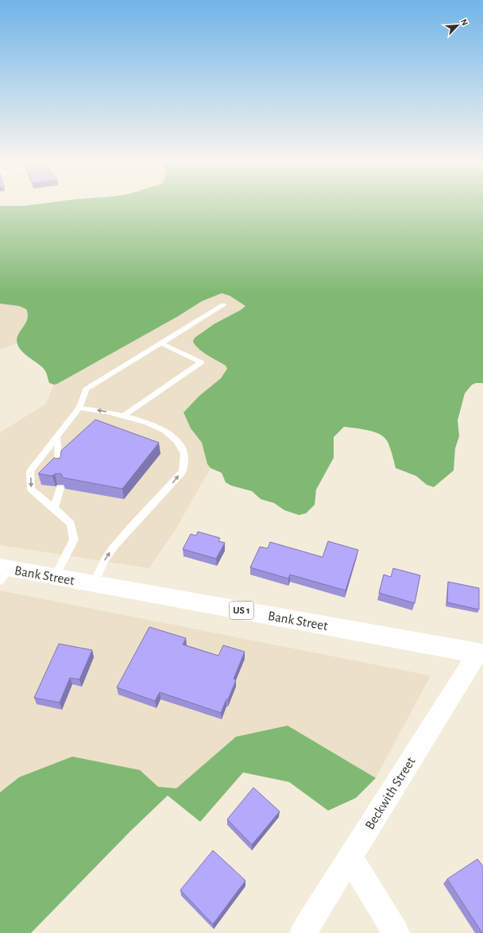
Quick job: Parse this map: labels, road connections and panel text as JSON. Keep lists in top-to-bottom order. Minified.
{"streets":{"main road":["Bank Street","US 1"],"street":["Beckwith Street"]},"crossings":[["Bank Street","Beckwith Street"]],"north":"top right"}
